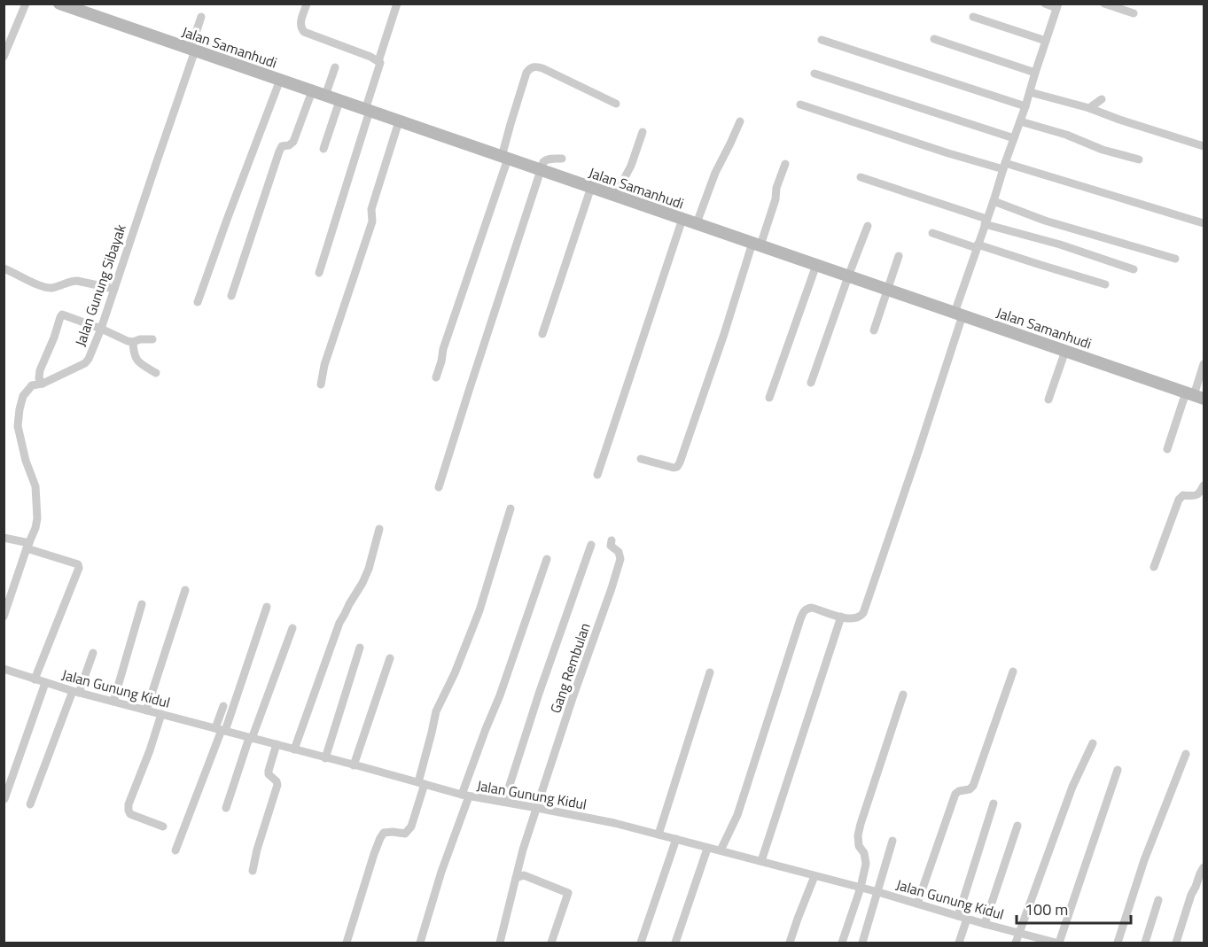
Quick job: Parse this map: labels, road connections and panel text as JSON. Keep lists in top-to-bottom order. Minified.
{"streets":{"street":["Jalan Samanhudi","Jalan Gunung Sibayak","Gang Rembulan","Jalan Gunung Kidul"]},"crossings":[["Jalan Samanhudi","Jalan Gunung Sibayak"],["Gang Rembulan","Jalan Gunung Kidul"]],"scale_bar":"100 m"}
